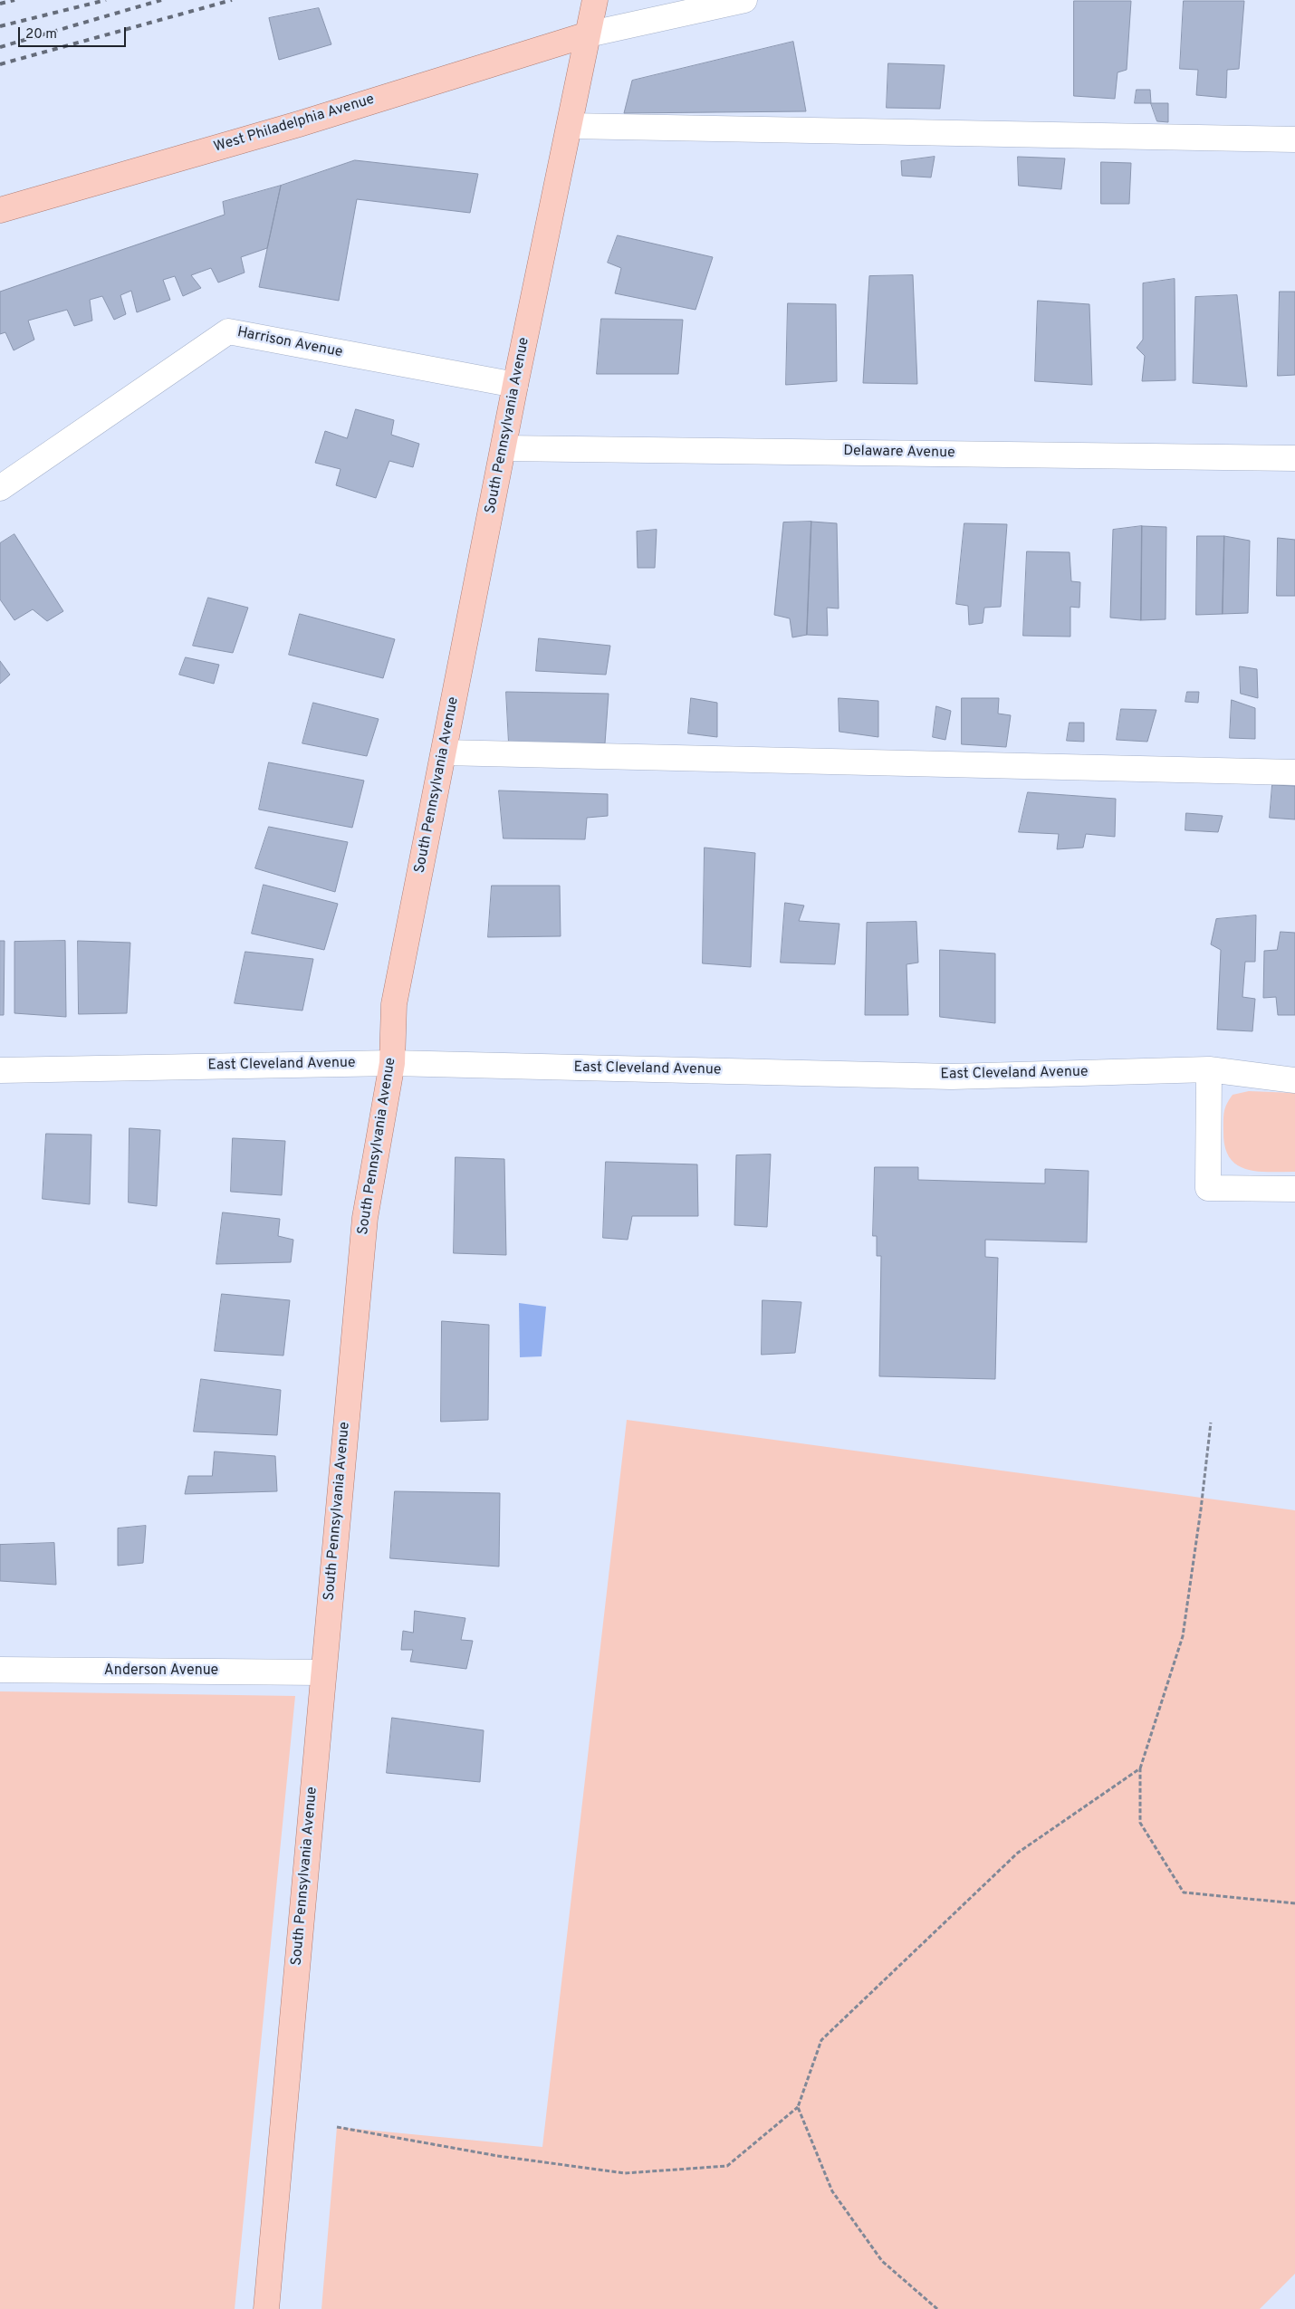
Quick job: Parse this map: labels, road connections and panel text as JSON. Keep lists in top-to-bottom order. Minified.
{"streets":{"main road":["West Philadelphia Avenue","South Pennsylvania Avenue"],"street":["Harrison Avenue","Delaware Avenue","East Cleveland Avenue","Anderson Avenue"]},"crossings":[["West Philadelphia Avenue","South Pennsylvania Avenue"],["Harrison Avenue","South Pennsylvania Avenue"],["South Pennsylvania Avenue","Delaware Avenue"],["South Pennsylvania Avenue","East Cleveland Avenue"],["South Pennsylvania Avenue","Anderson Avenue"]],"scale_bar":"20 m"}
